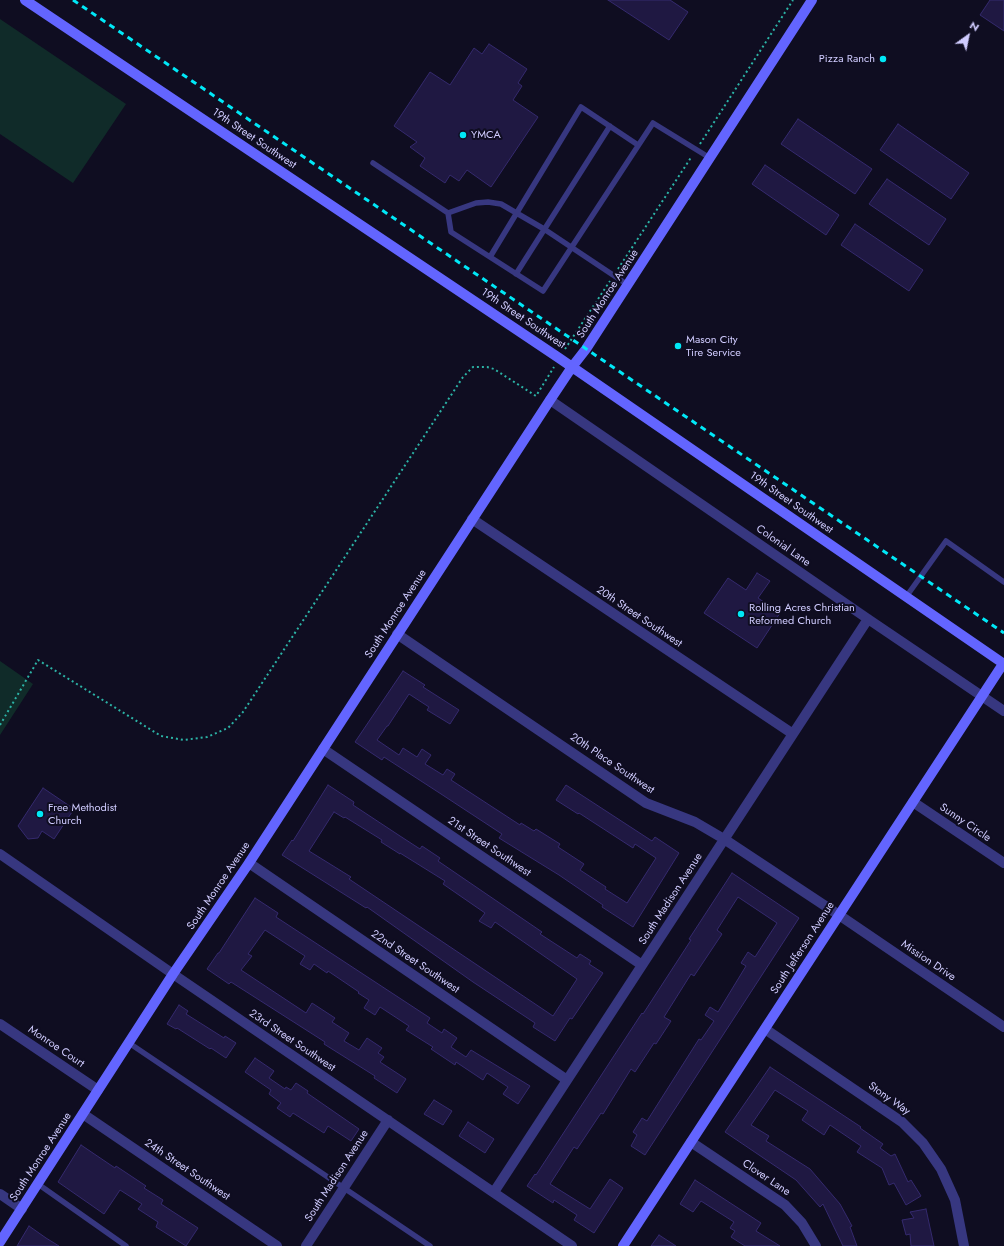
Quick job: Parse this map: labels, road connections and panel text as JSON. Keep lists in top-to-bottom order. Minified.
{"streets":{"street":["19th Street Southwest","South Monroe Avenue","Colonial Lane","20th Street Southwest","20th Place Southwest","Sunny Circle","21st Street Southwest","South Madison Avenue","South Jefferson Avenue","Mission Drive","22nd Street Southwest","23rd Street Southwest","Monroe Court","Stony Way","24th Street Southwest","Clover Lane"]},"crossings":[["19th Street Southwest","South Monroe Avenue"],["19th Street Southwest","South Jefferson Avenue"],["South Monroe Avenue","Colonial Lane"],["South Monroe Avenue","20th Street Southwest"],["South Monroe Avenue","20th Place Southwest"],["South Monroe Avenue","21st Street Southwest"],["South Monroe Avenue","22nd Street Southwest"],["South Monroe Avenue","23rd Street Southwest"],["South Monroe Avenue","Monroe Court"],["South Monroe Avenue","24th Street Southwest"],["Colonial Lane","South Madison Avenue"],["Colonial Lane","South Jefferson Avenue"],["20th Street Southwest","South Madison Avenue"],["20th Place Southwest","South Madison Avenue"],["20th Place Southwest","South Jefferson Avenue"],["20th Place Southwest","Mission Drive"],["Sunny Circle","South Jefferson Avenue"],["21st Street Southwest","South Madison Avenue"],["South Madison Avenue","22nd Street Southwest"],["South Madison Avenue","23rd Street Southwest"],["South Jefferson Avenue","Mission Drive"],["South Jefferson Avenue","Stony Way"],["South Jefferson Avenue","Clover Lane"]],"places":["Pizza Ranch","YMCA","Mason City Tire Service","Rolling Acres Christian Reformed Church","Free Methodist Church"],"north":"top right"}
